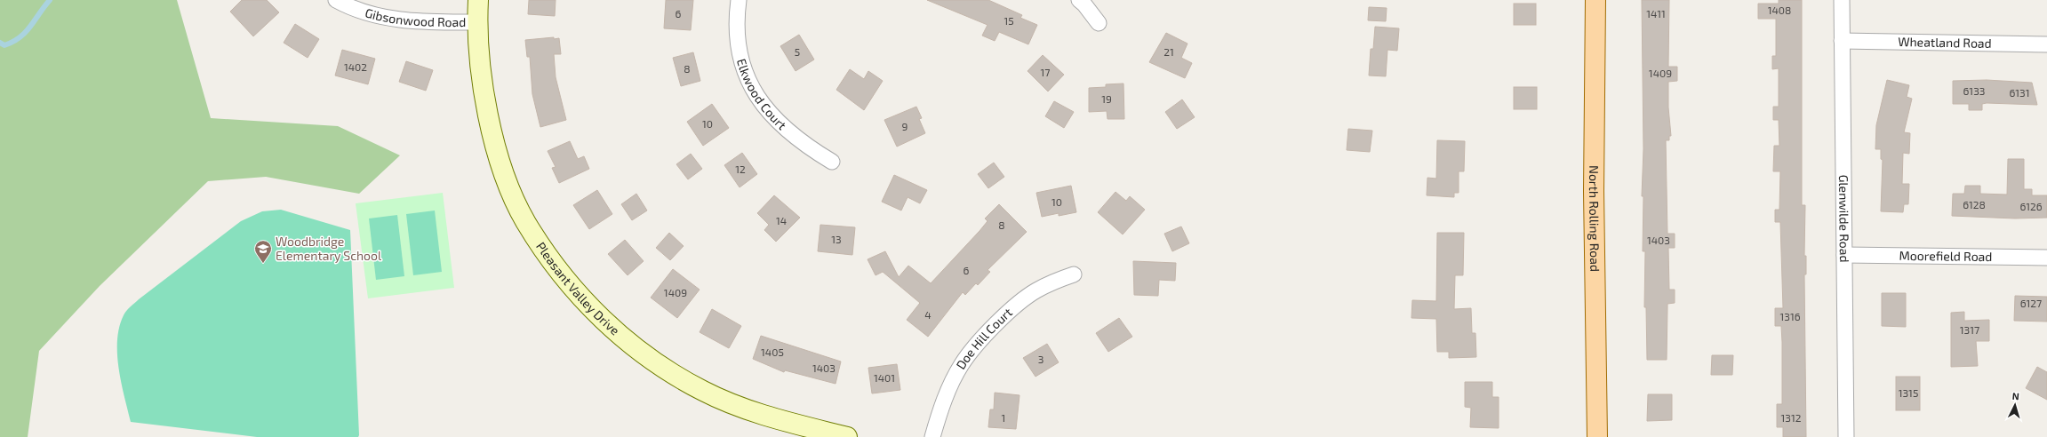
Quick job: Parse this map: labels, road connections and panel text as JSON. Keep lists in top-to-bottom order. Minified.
{"streets":{"main road":["North Rolling Road"],"street":["Gibsonwood Road","Wheatland Road","Elkwood Court","Glenwilde Road","Moorefield Road","Pleasant Valley Drive","Doe Hill Court"]},"crossings":[["Gibsonwood Road","Pleasant Valley Drive"],["Wheatland Road","Glenwilde Road"],["Glenwilde Road","Moorefield Road"]],"places":{"school or university":["Woodbridge Elementary School"]},"house_numbers":["1408","6","1411","15","5","21","1402","8","17","1409","6133","6131","19","10","9","12","10","6128","6126","14","8","13","1403","6","1409","6127","4","1316","1317","1405","3","1403","1401","1315","1","1312"],"north":"top"}
